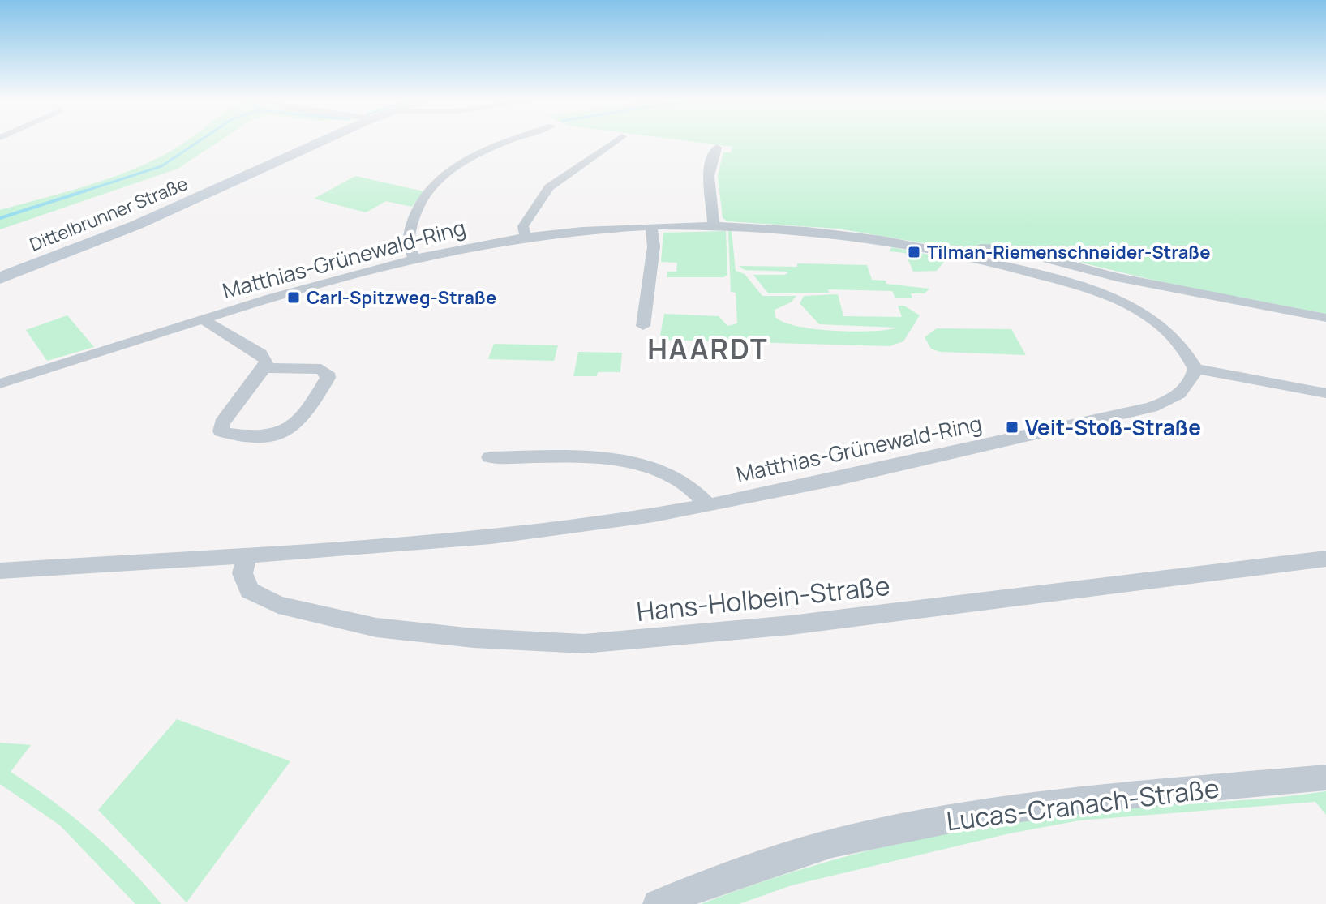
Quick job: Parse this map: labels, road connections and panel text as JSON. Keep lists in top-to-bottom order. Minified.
{"streets":{"street":["Dittelbrunner Straße","Matthias-Grünewald-Ring","Hans-Holbein-Straße","Lucas-Cranach-Straße"]},"crossings":[["Matthias-Grünewald-Ring","Hans-Holbein-Straße"]],"districts":["HAARDT"],"places":{"transit":["Tilman-Riemenschneider-Straße","Carl-Spitzweg-Straße","Veit-Stoß-Straße"]}}
